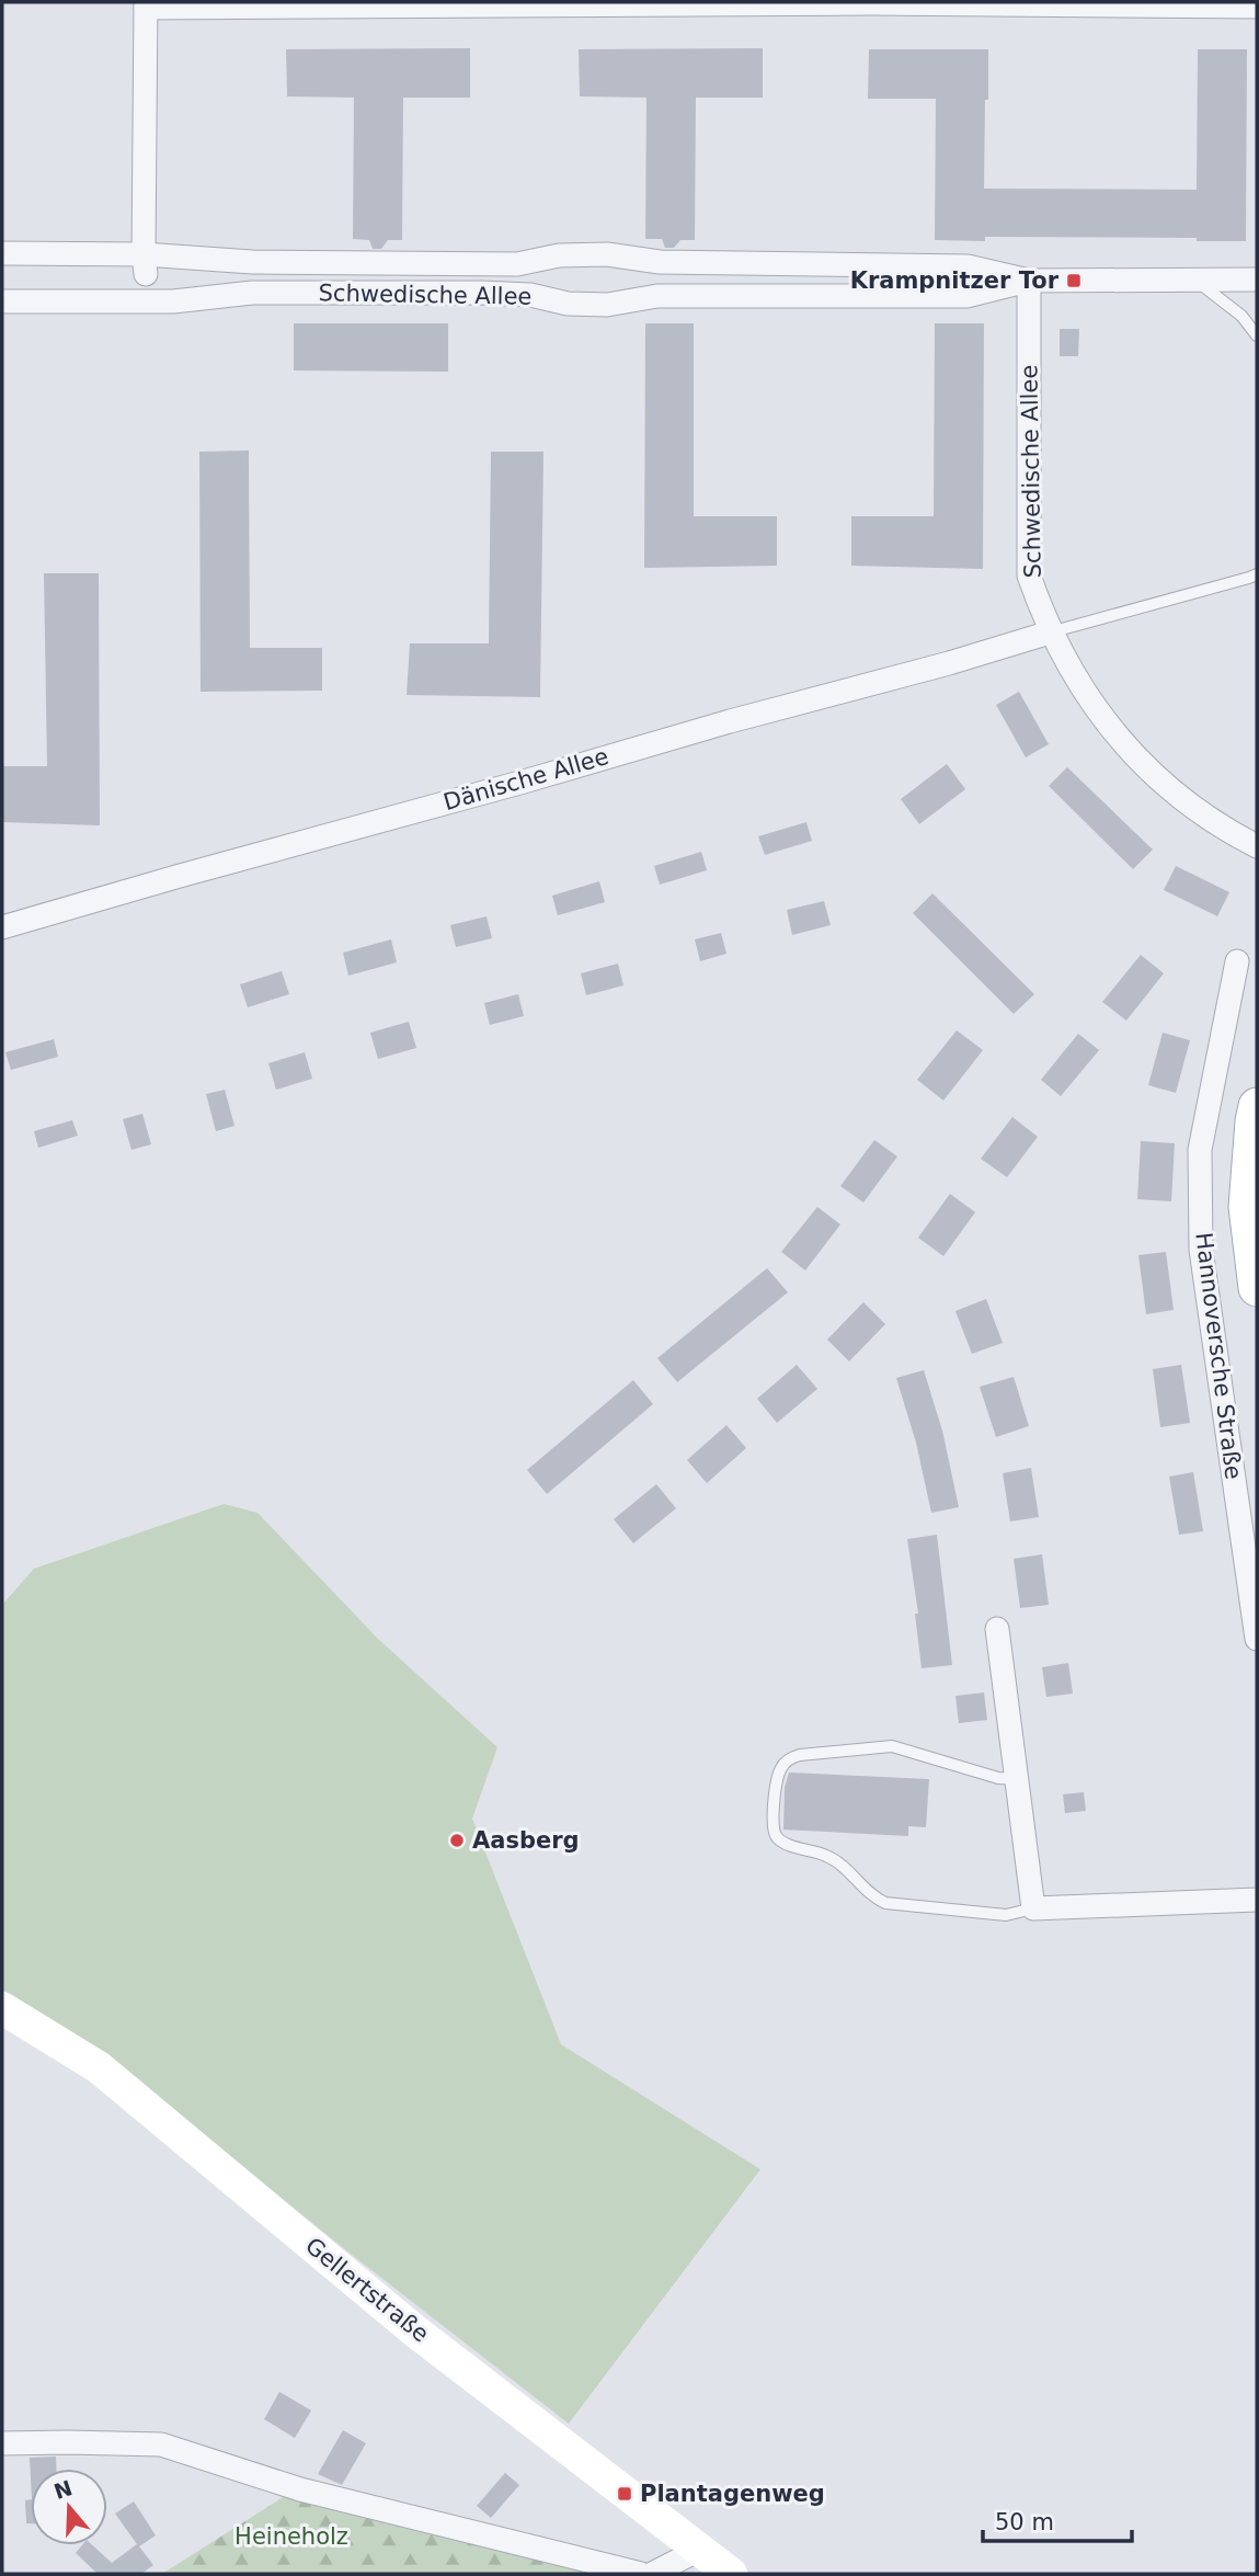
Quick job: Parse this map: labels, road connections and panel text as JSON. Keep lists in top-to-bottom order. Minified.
{"streets":{"street":["Schwedische Allee","Dänische Allee","Hannoversche Straße","Gellertstraße"]},"crossings":[["Schwedische Allee","Dänische Allee"]],"parks":["Heineholz"],"places":{"transit":["Krampnitzer Tor","Plantagenweg"],"other":["Aasberg"]},"scale_bar":"50 m","north":"top"}
